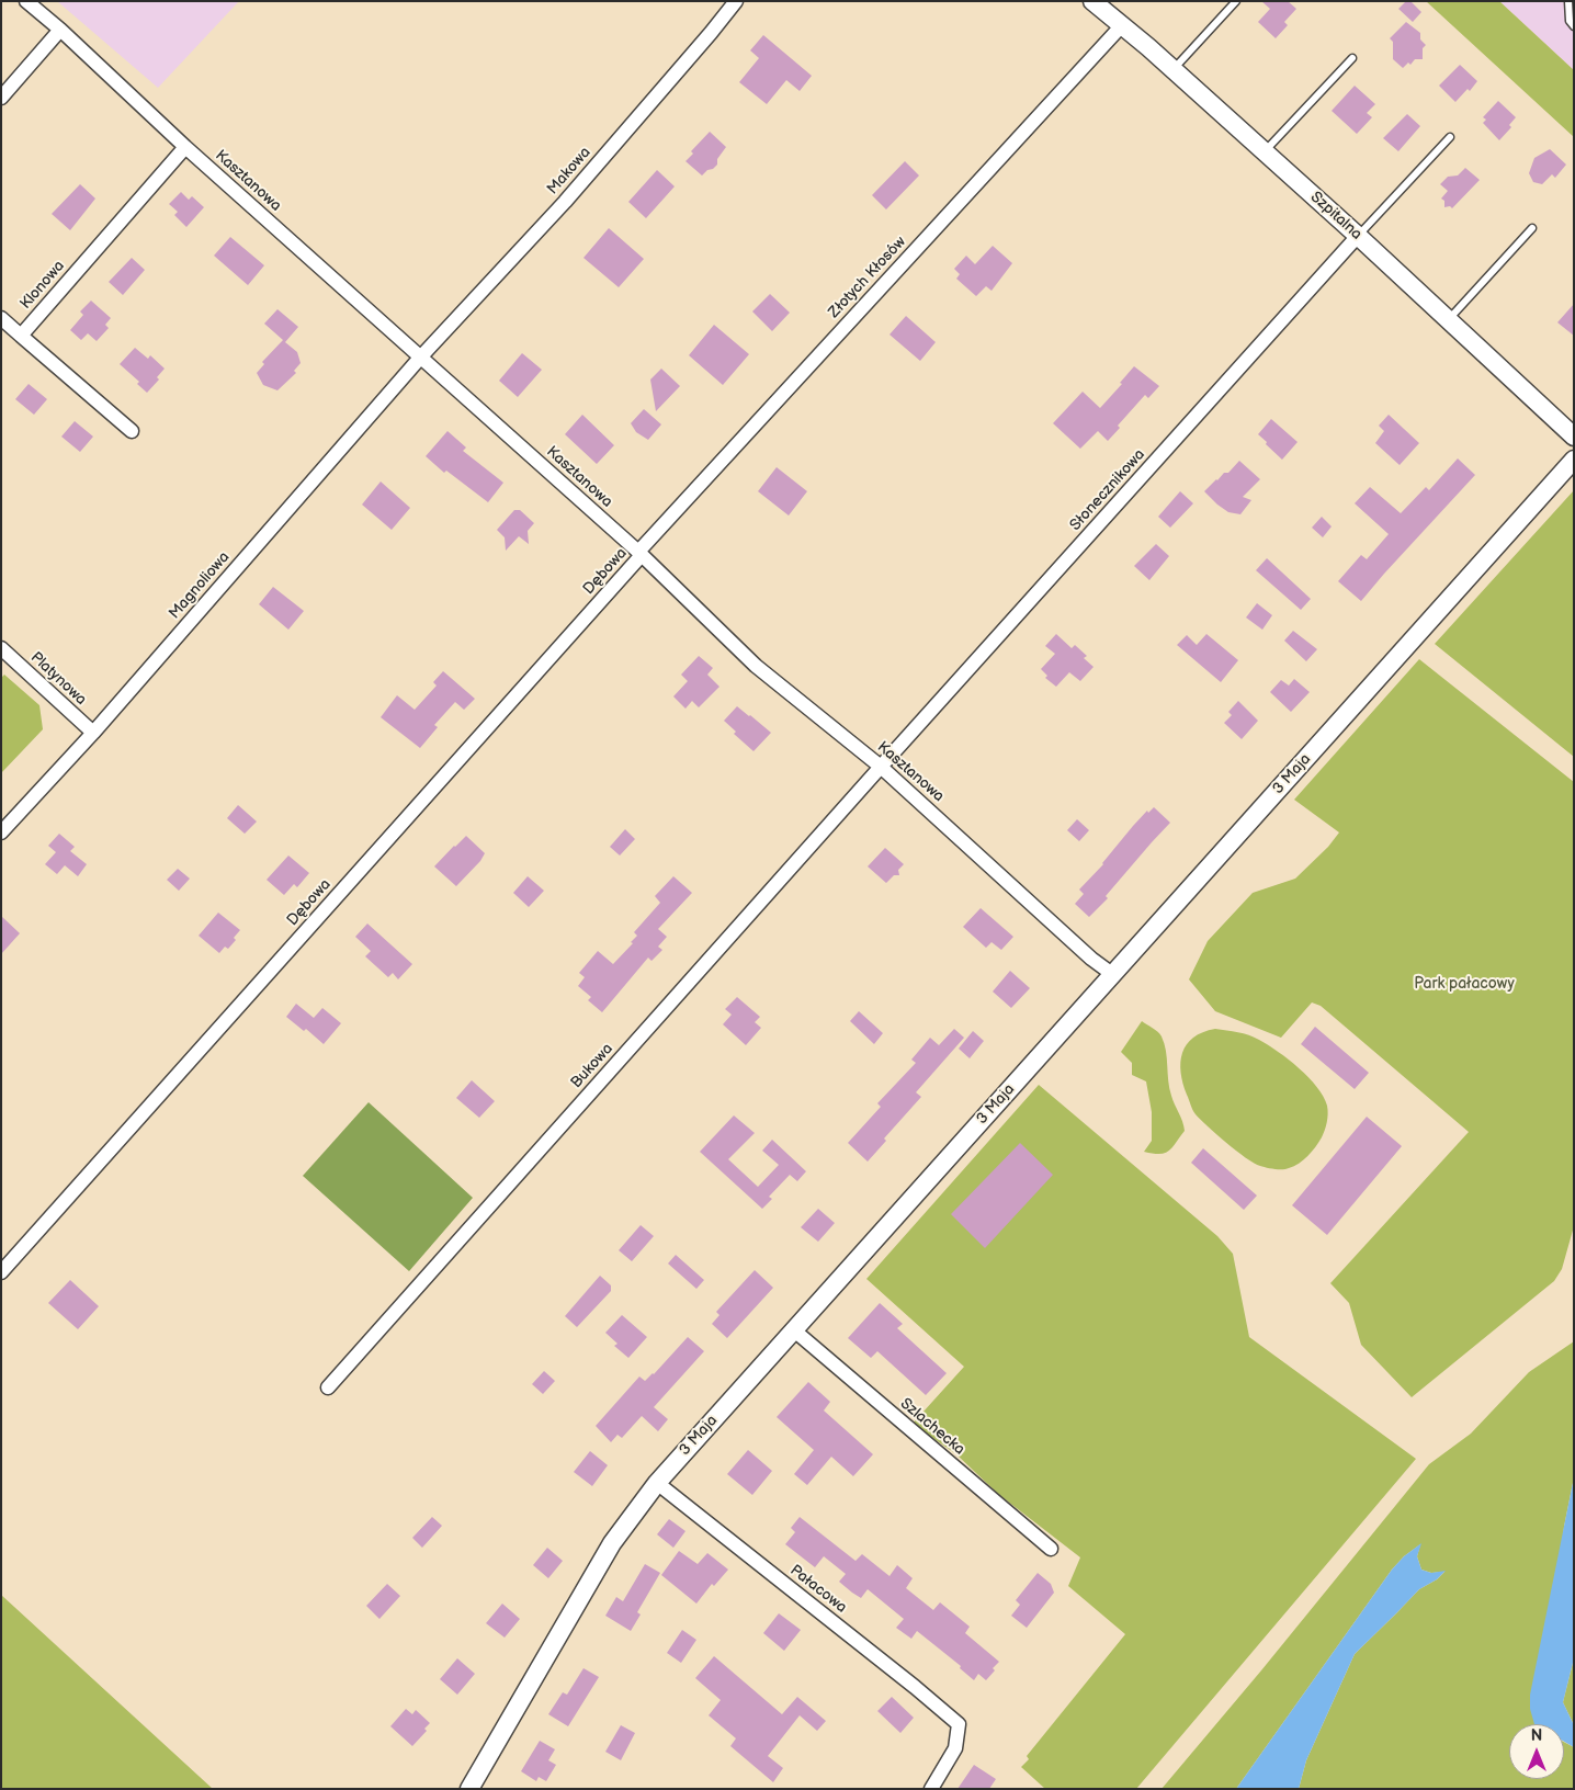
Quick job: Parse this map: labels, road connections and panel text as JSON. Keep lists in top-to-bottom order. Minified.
{"streets":{"street":["Makowa","Kasztanowa","Szpitalna","Złotych Kłosów","Klonowa","Słonecznikowa","Dębowa","Magnoliowa","Platynowa","3 Maja","Bukowa","Szlachecka","Pałacowa"]},"crossings":[["Makowa","Kasztanowa"],["Makowa","Magnoliowa"],["Kasztanowa","Złotych Kłosów"],["Kasztanowa","Klonowa"],["Kasztanowa","Słonecznikowa"],["Kasztanowa","Dębowa"],["Kasztanowa","Magnoliowa"],["Kasztanowa","3 Maja"],["Kasztanowa","Bukowa"],["Szpitalna","Złotych Kłosów"],["Szpitalna","Słonecznikowa"],["Złotych Kłosów","Dębowa"],["Słonecznikowa","Bukowa"],["Magnoliowa","Platynowa"],["3 Maja","Szlachecka"],["3 Maja","Pałacowa"]],"parks":["Park pałacowy"],"north":"top"}
